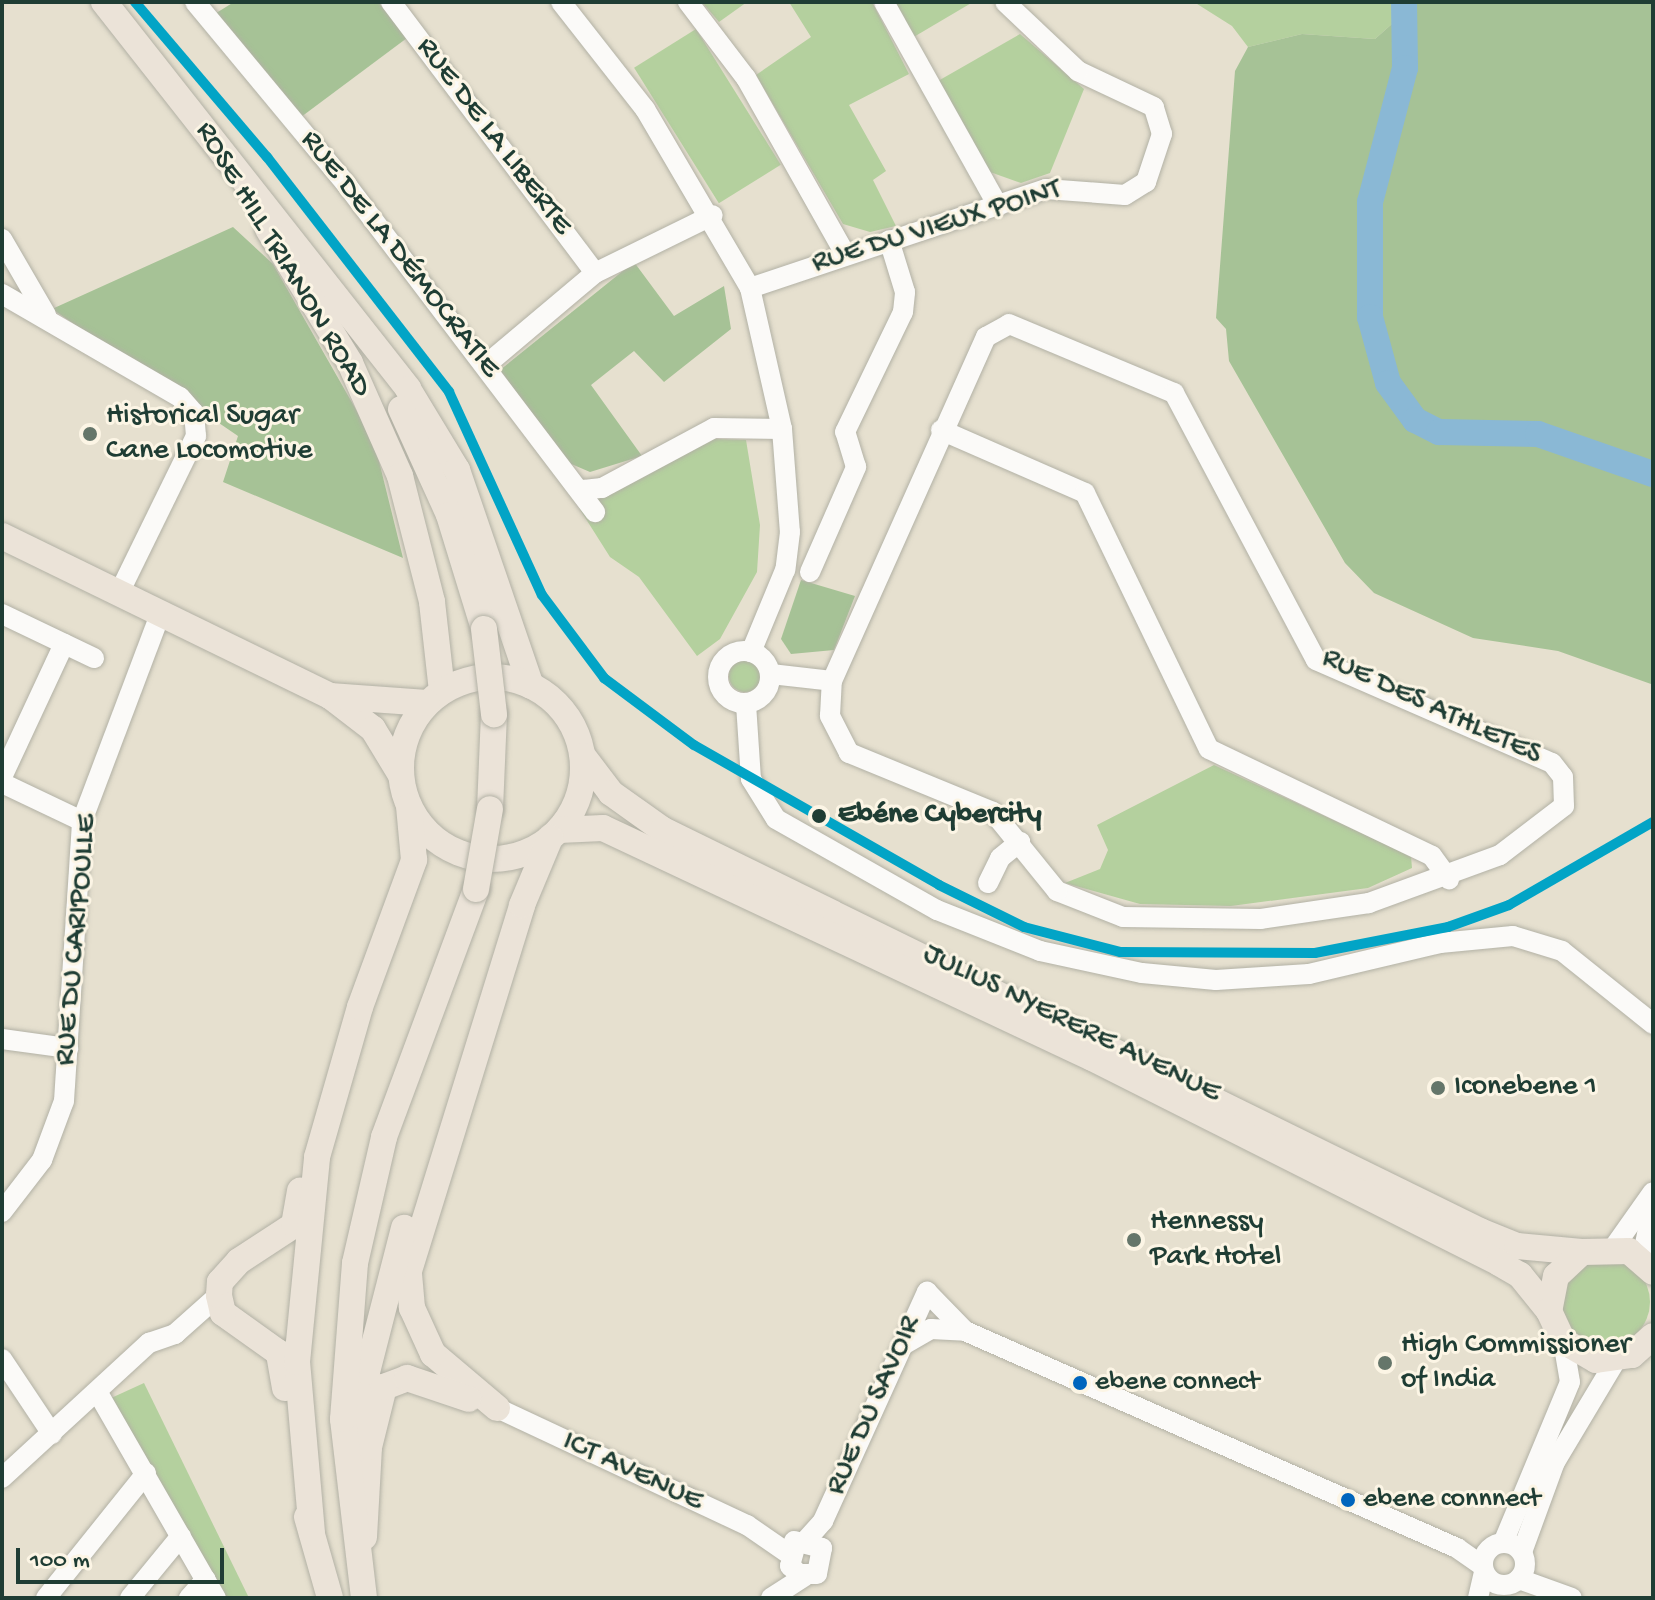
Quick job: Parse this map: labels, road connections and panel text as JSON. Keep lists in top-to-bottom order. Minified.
{"streets":{"main road":["ROSE HILL TRIANON ROAD","JULIUS NYERERE AVENUE"],"street":["RUE DE LA LIBERTE","RUE DU VIEUX POINT","RUE DE LA DÉMOCRATIE","RUE DES ATHLETES","RUE DU CARIPOULLE","RUE DU SAVOIR","ICT AVENUE"]},"crossings":[["ROSE HILL TRIANON ROAD","JULIUS NYERERE AVENUE"],["RUE DU CARIPOULLE","JULIUS NYERERE AVENUE"],["RUE DU SAVOIR","ICT AVENUE"]],"places":["Historical Sugar Cane Locomotive","Ebéne Cybercity","Iconebene 1","Hennessy Park Hotel","High Commissioner of India","ebene connect","ebene connnect"],"scale_bar":"100 m"}
